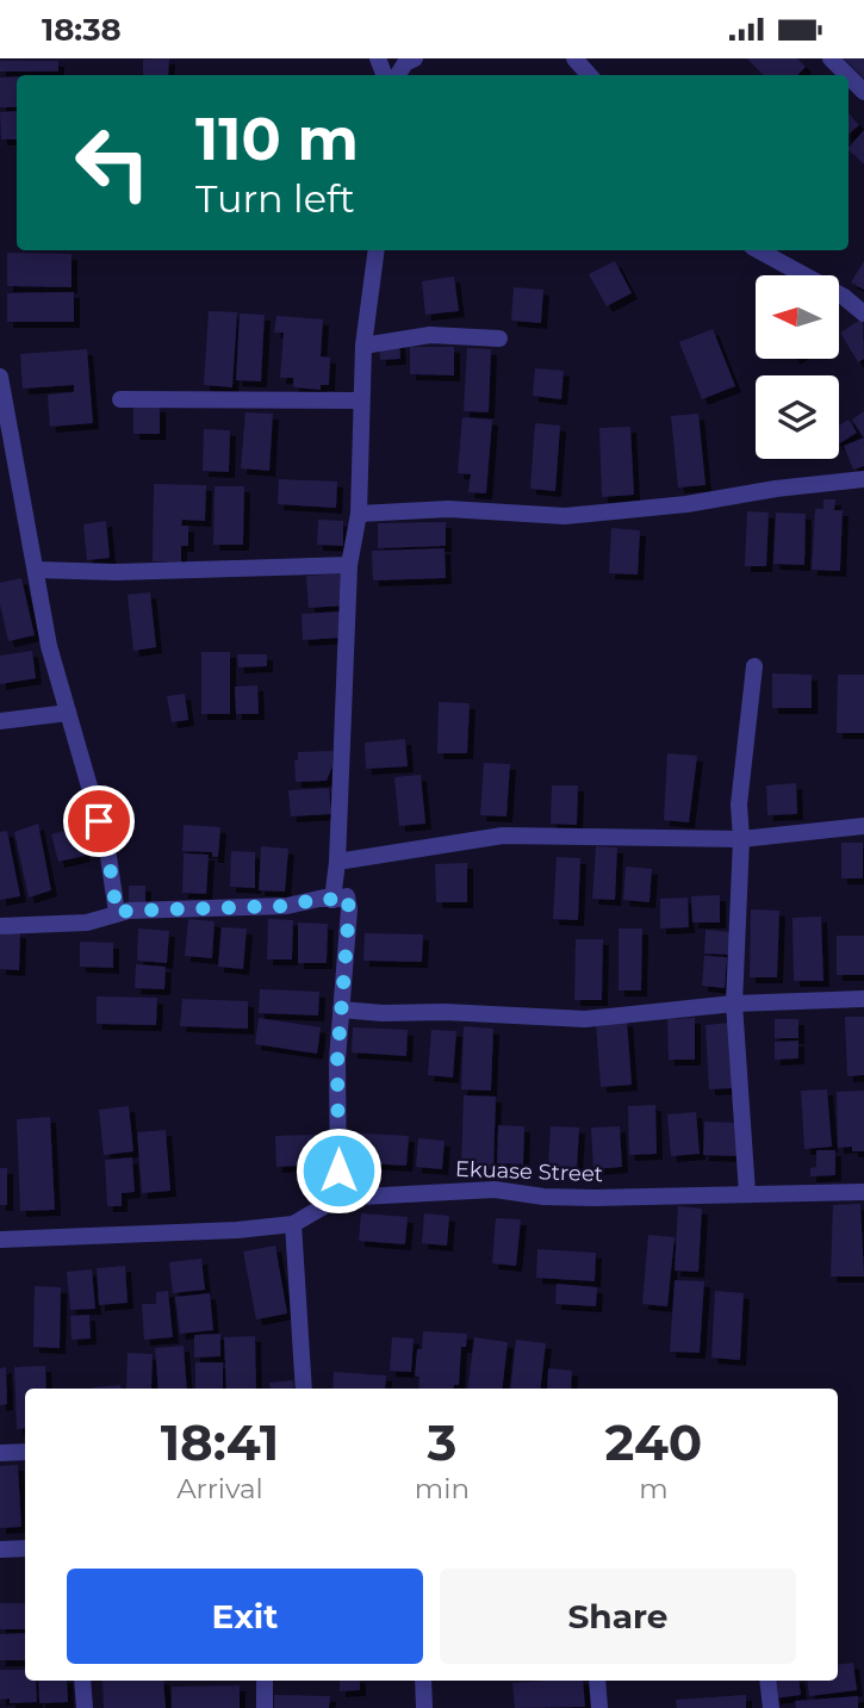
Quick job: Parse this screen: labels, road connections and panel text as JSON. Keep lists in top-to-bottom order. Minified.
{"streets":{"street":["Ekuase Street"]},"north":"left","page":{"status":"18:38","turn":["110 m","Turn left"],"eta":["18:41","Arrival","3","min","240","m"],"buttons":["Exit","Share"]}}
